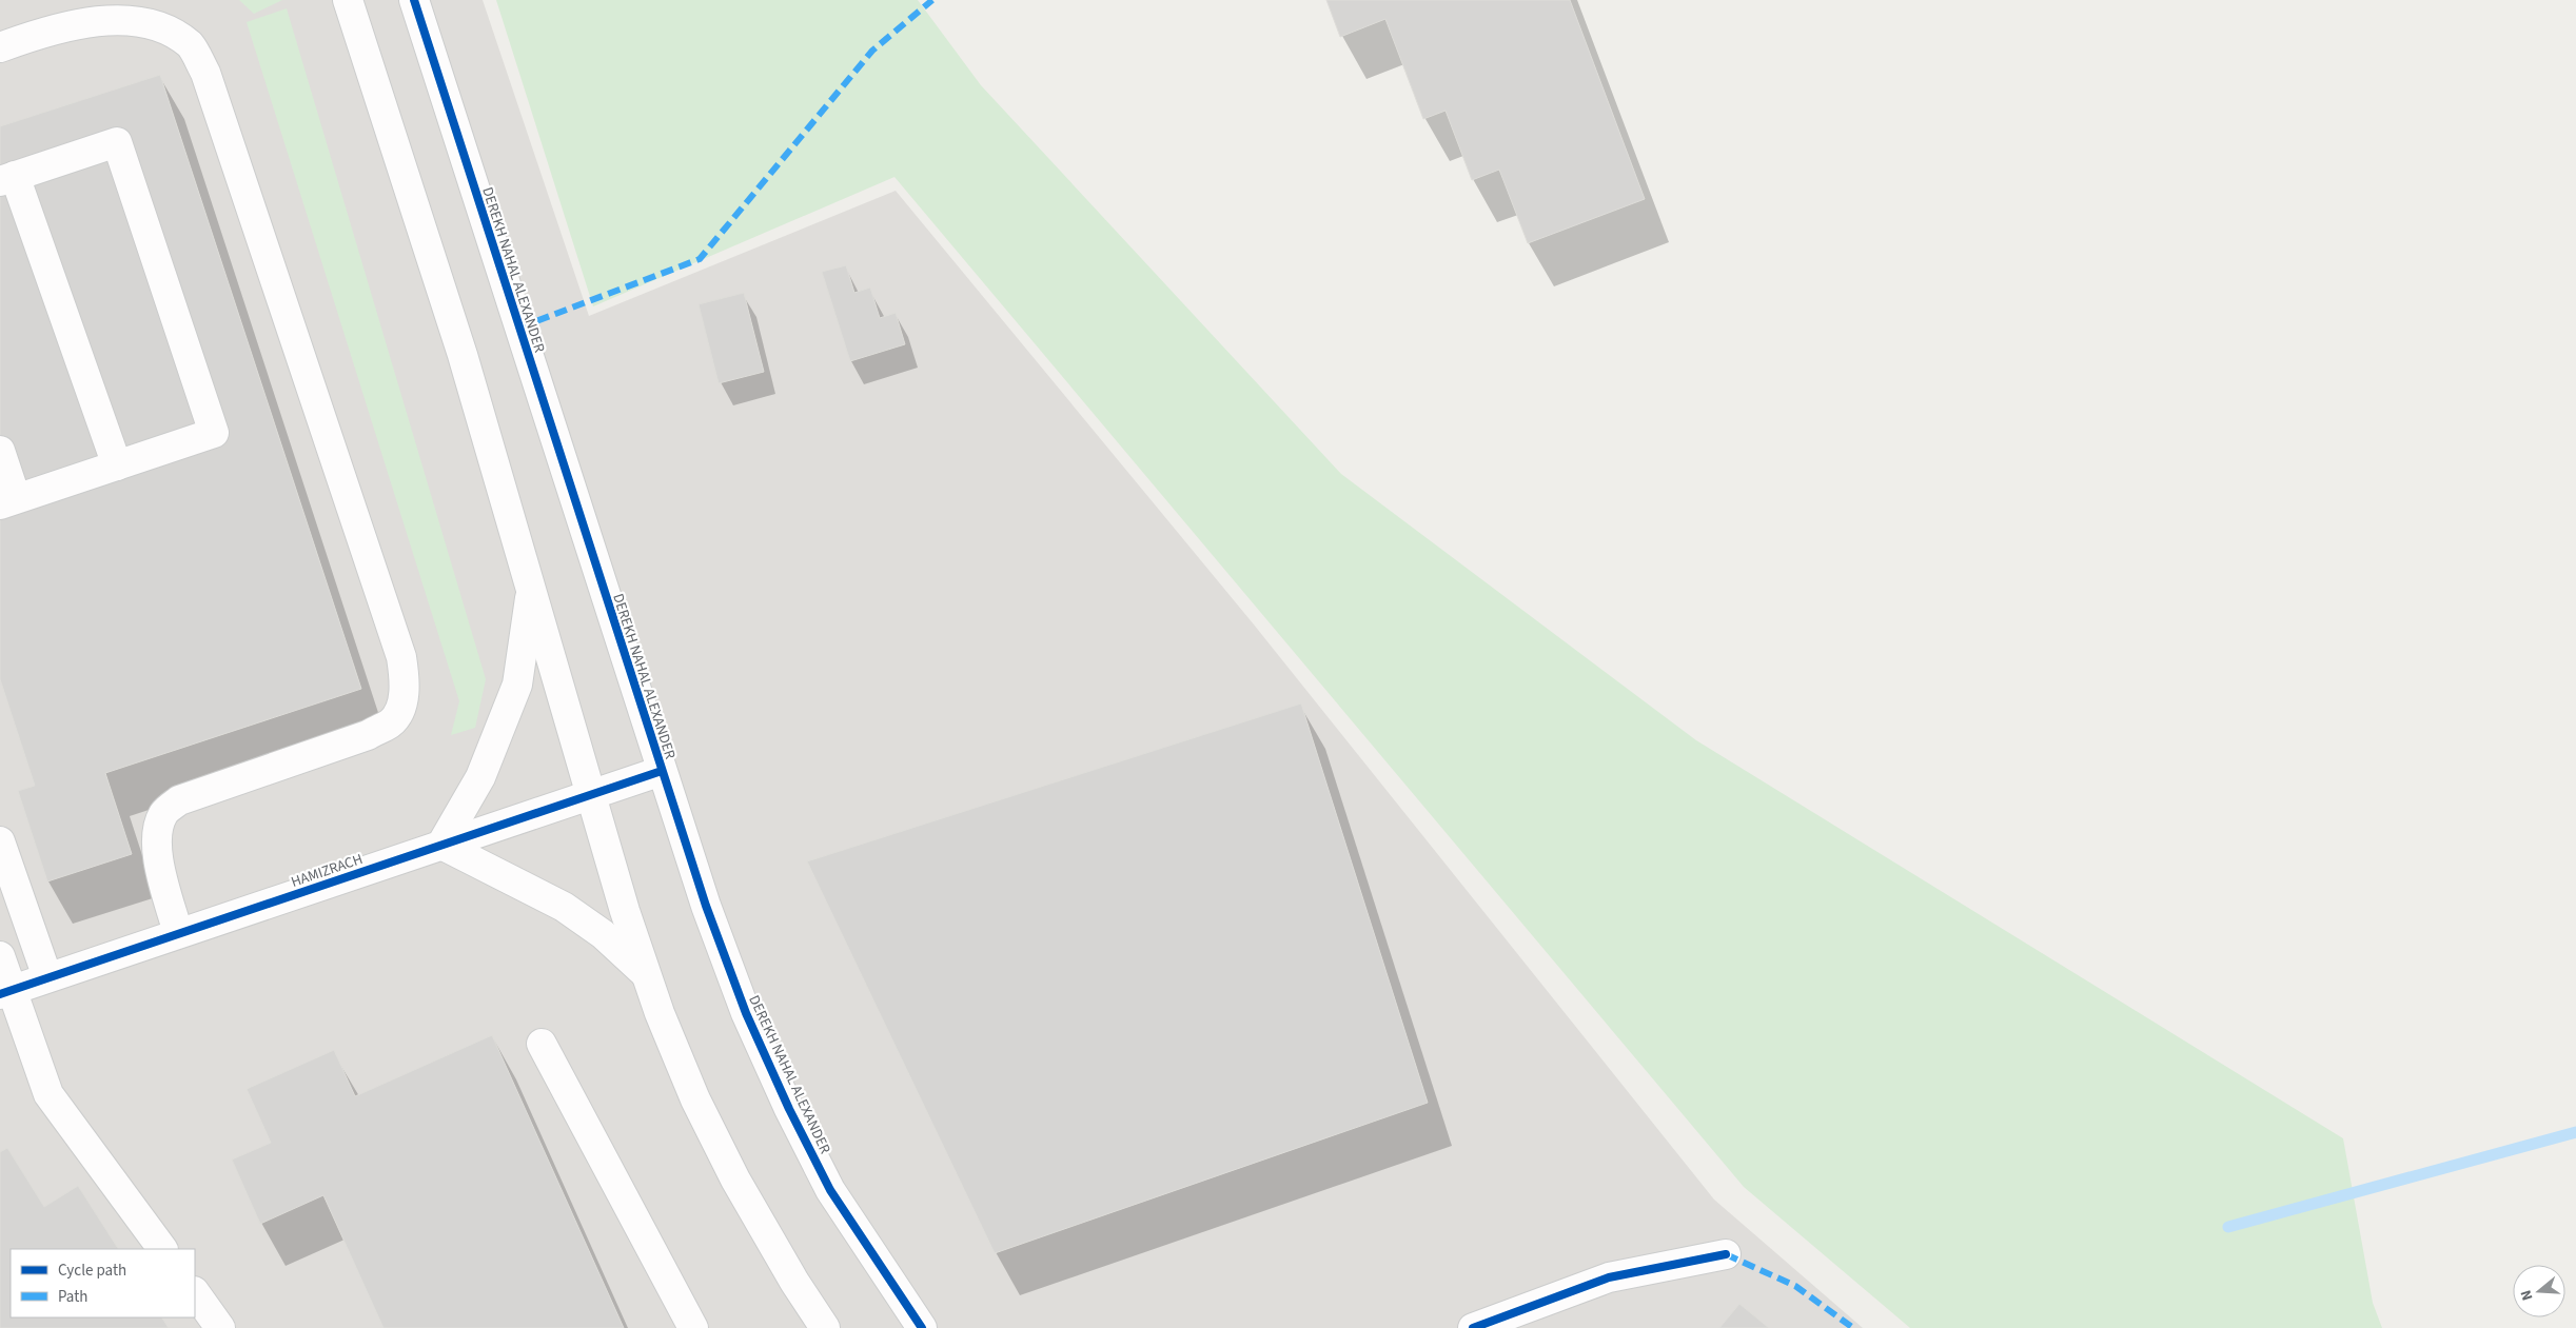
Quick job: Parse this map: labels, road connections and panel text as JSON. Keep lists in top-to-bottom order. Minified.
{"streets":{"street":["DEREKH NAHAL ALEXANDER","HAMIZRACH"]},"crossings":[["DEREKH NAHAL ALEXANDER","HAMIZRACH"]],"legend":["Cycle path","Path"],"north":"left"}
